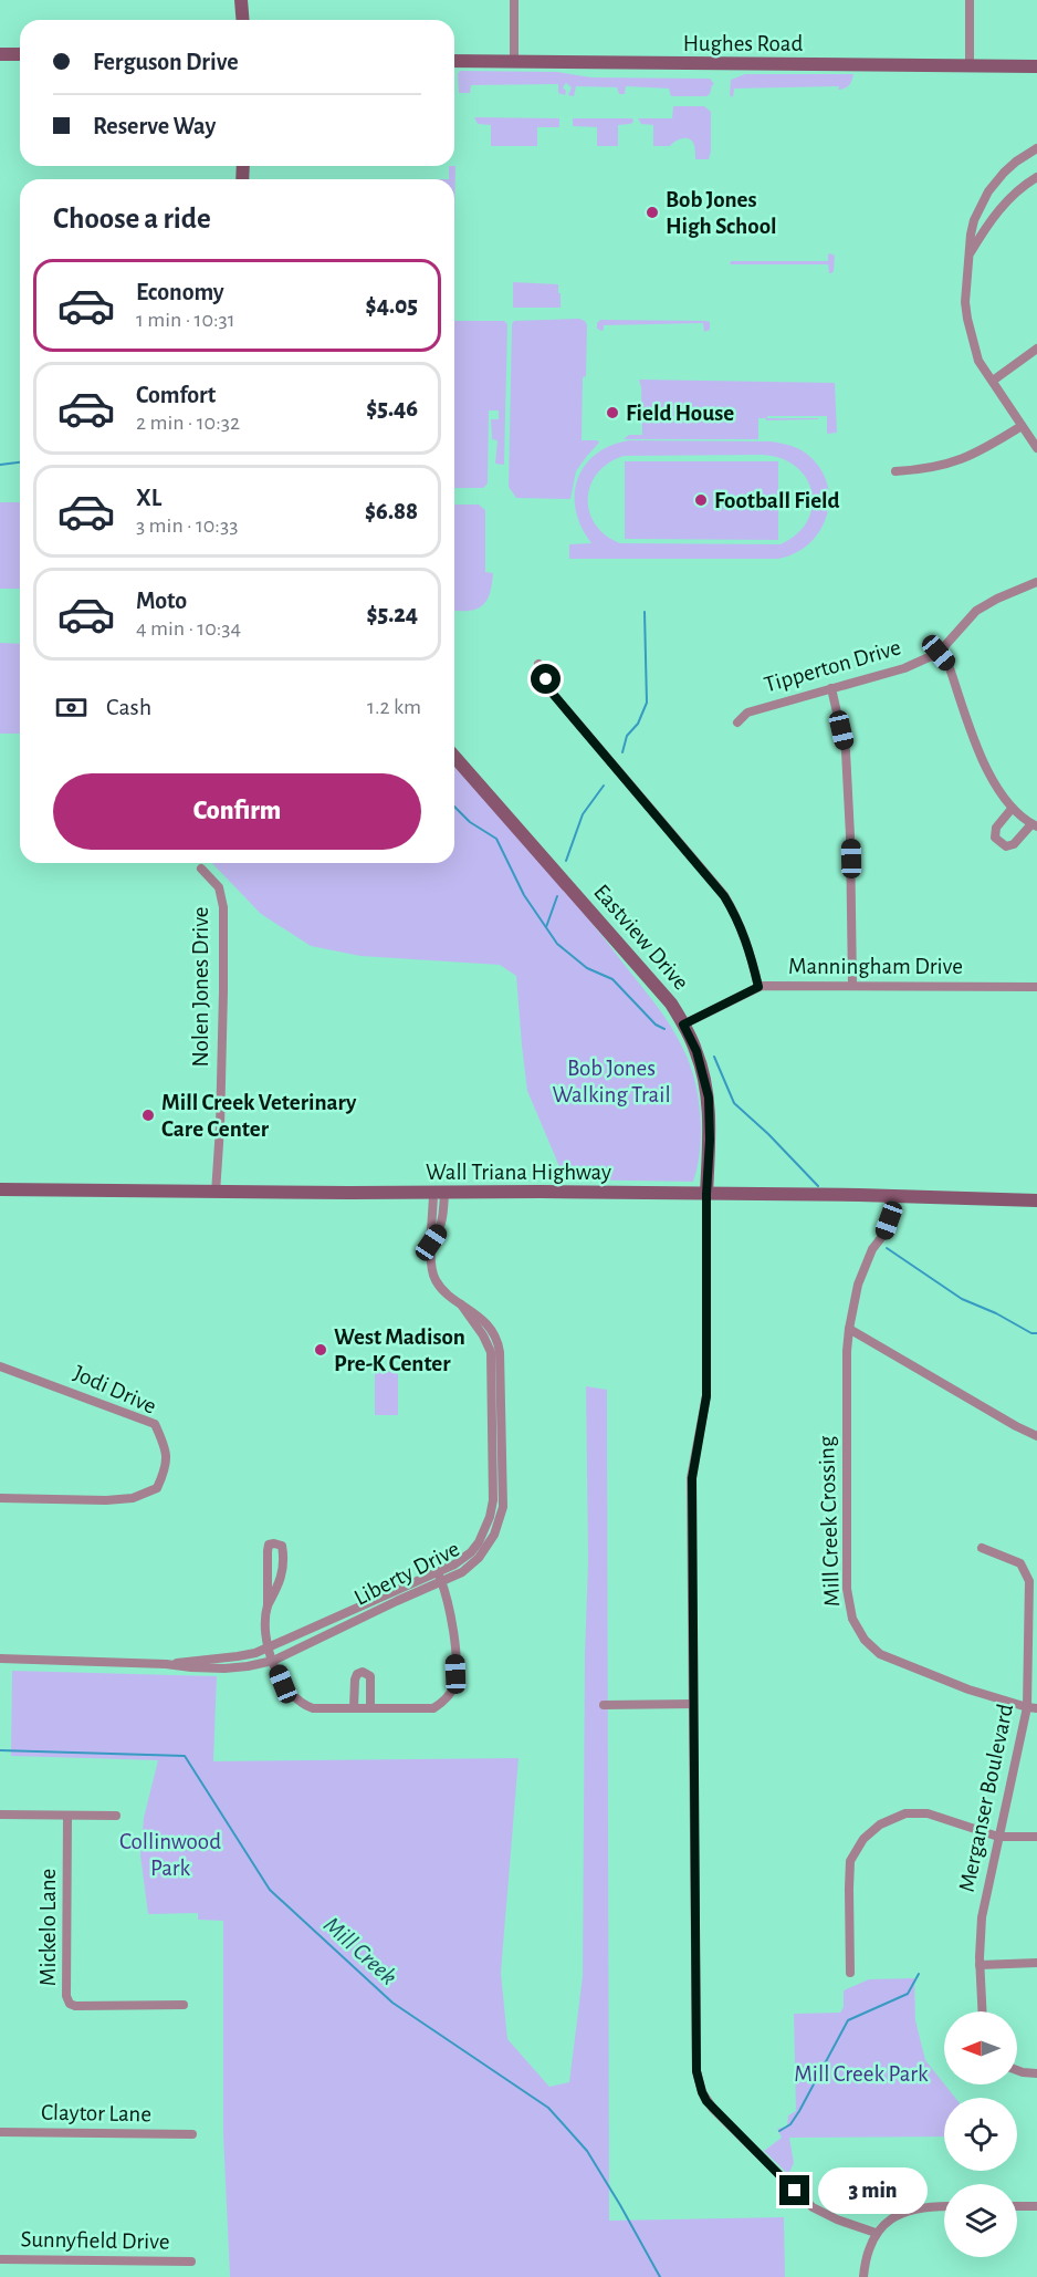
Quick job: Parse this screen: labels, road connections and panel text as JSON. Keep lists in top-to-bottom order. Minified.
{"streets":{"main road":["Hughes Road","Eastview Drive","Wall Triana Highway"],"street":["Tipperton Drive","Manningham Drive","Nolen Jones Drive","Jodi Drive","Mill Creek Crossing","Liberty Drive","Merganser Boulevard","Mickelo Lane","Claytor Lane","Sunnyfield Drive"]},"crossings":[["Eastview Drive","Manningham Drive"],["Eastview Drive","Wall Triana Highway"],["Nolen Jones Drive","Wall Triana Highway"],["Wall Triana Highway","Mill Creek Crossing"],["Wall Triana Highway","Liberty Drive"],["Mill Creek Crossing","Merganser Boulevard"]],"water":["Mill Creek"],"parks":["Bob Jones Walking Trail","Collinwood Park","Mill Creek Park"],"places":["Bob Jones High School","Field House","Football Field","Mill Creek Veterinary Care Center","West Madison Pre-K Center"],"north":"left","page":{"banner":["Ferguson Drive","Reserve Way"],"heading":"Choose a ride","list":[{"name":"Economy","note":"1 min · 10:31","value":"$4.05"},{"name":"Comfort","note":"2 min · 10:32","value":"$5.46"},{"name":"XL","note":"3 min · 10:33","value":"$6.88"},{"name":"Moto","note":"4 min · 10:34","value":"$5.24"}],"pay":["Cash","1.2 km"],"buttons":"Confirm","bubble":"3 min"}}
